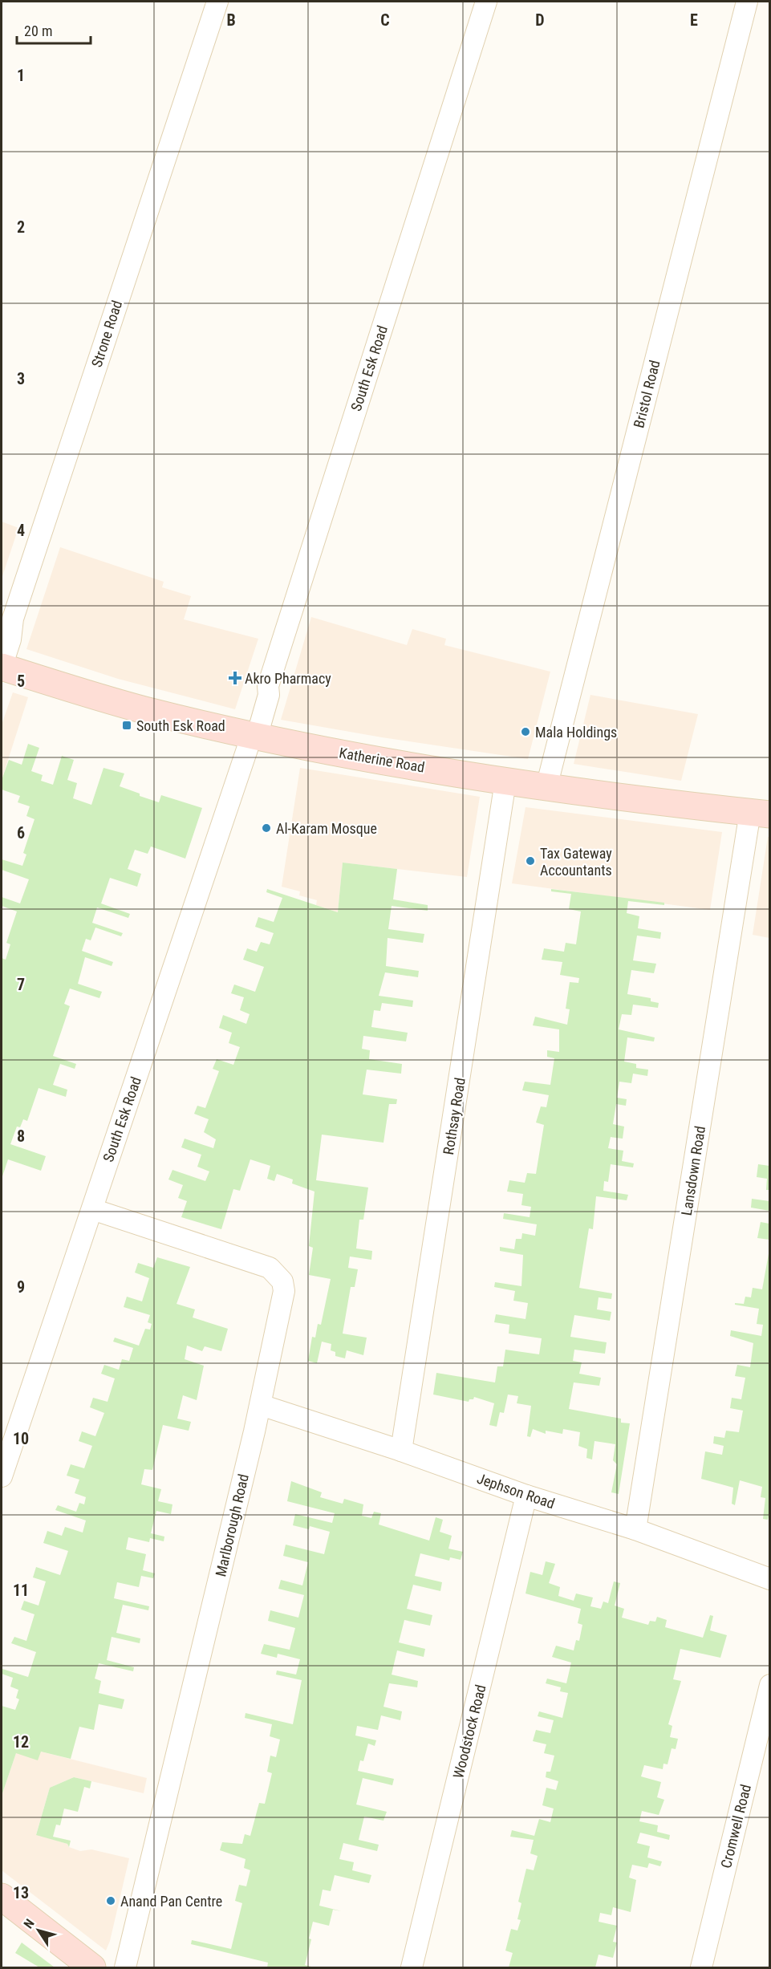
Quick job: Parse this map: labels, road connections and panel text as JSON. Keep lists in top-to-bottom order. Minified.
{"streets":{"main road":["Katherine Road"],"street":["Strone Road","South Esk Road","Bristol Road","Rothsay Road","Lansdown Road","Jephson Road","Marlborough Road","Woodstock Road","Cromwell Road"]},"crossings":[["Strone Road","Katherine Road"],["South Esk Road","Katherine Road"],["South Esk Road","Marlborough Road"],["Bristol Road","Katherine Road"],["Katherine Road","Rothsay Road"],["Katherine Road","Lansdown Road"],["Rothsay Road","Jephson Road"],["Lansdown Road","Jephson Road"],["Jephson Road","Marlborough Road"],["Jephson Road","Woodstock Road"]],"places":{"health":["Akro Pharmacy"],"transit":["South Esk Road"],"other":["Mala Holdings","Al-Karam Mosque","Tax Gateway Accountants","Anand Pan Centre"]},"scale_bar":"20 m","north":"top left","grid":{"columns":["B","C","D","E"],"rows":["1","2","3","4","5","6","7","8","9","10","11","12","13"]}}
